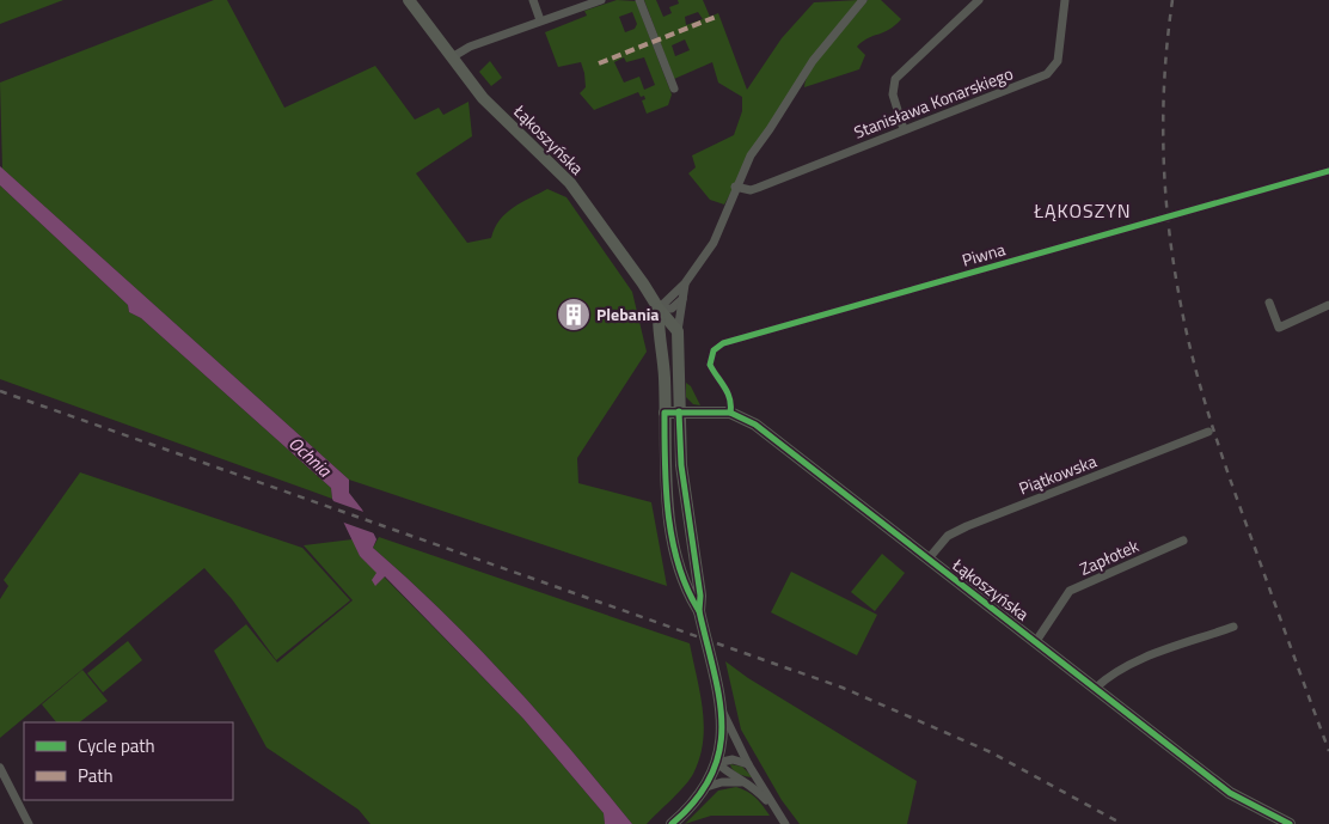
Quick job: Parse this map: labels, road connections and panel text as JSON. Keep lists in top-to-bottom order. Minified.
{"streets":{"street":["Stanisława Konarskiego","Łąkoszyńska","Piwna","Piątkowska","Zapłotek"]},"crossings":[["Łąkoszyńska","Piwna"],["Łąkoszyńska","Piątkowska"],["Łąkoszyńska","Zapłotek"]],"districts":["ŁĄKOSZYN"],"water":["Ochnia"],"places":{"building":["Plebania"]},"legend":["Cycle path","Path"]}
